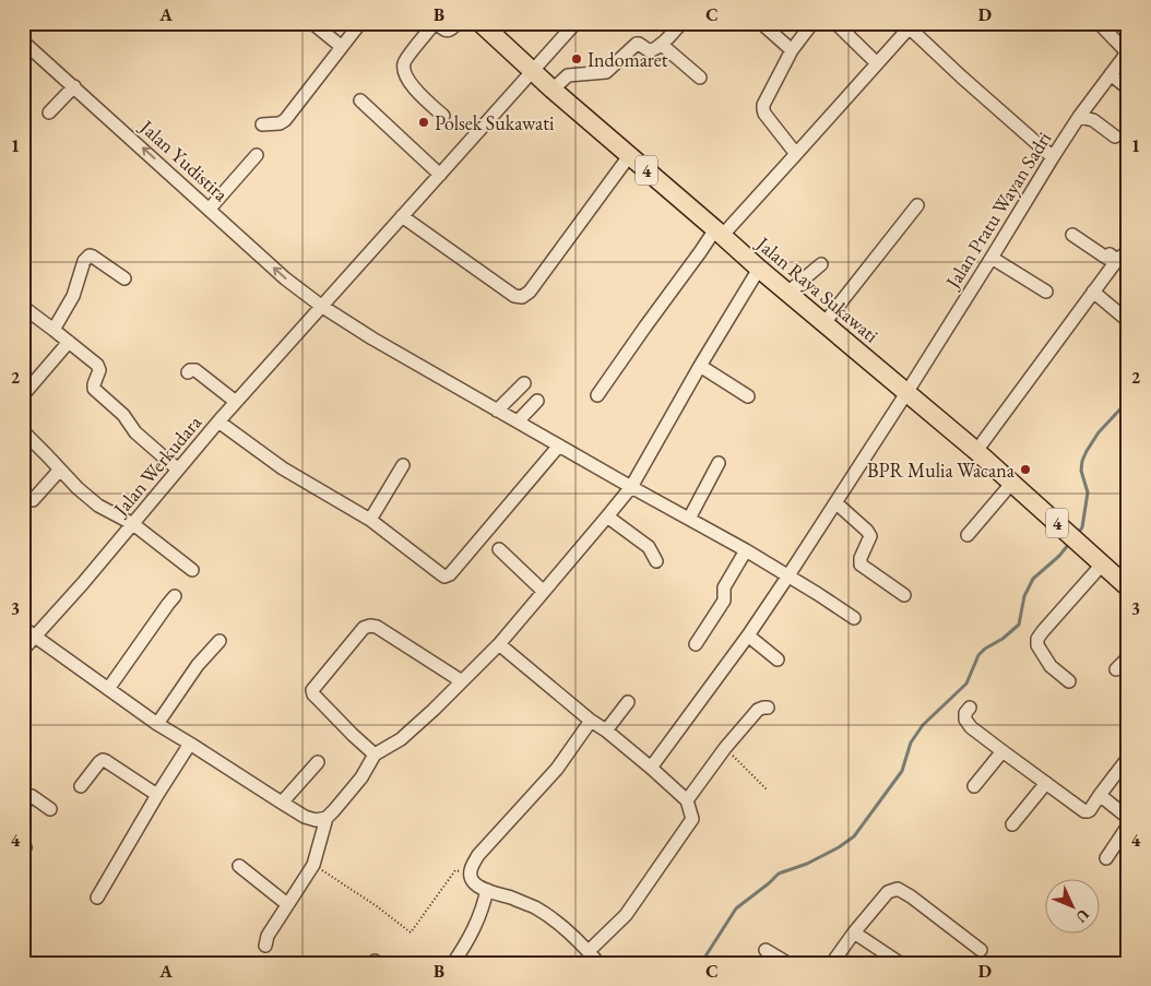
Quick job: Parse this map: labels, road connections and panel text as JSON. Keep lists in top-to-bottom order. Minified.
{"streets":{"highway":["4","Jalan Raya Sukawati"],"street":["Jalan Yudistira","Jalan Pratu Wayan Sadri","Jalan Werkudara"]},"crossings":[["Jalan Yudistira","Jalan Pratu Wayan Sadri"],["Jalan Yudistira","Jalan Werkudara"],["Jalan Pratu Wayan Sadri","Jalan Raya Sukawati"],["Jalan Raya Sukawati","Jalan Werkudara"]],"places":["Indomaret","Polsek Sukawati","BPR Mulia Wacana"],"north":"bottom right","grid":{"columns":["A","B","C","D"],"rows":["1","2","3","4"]}}
